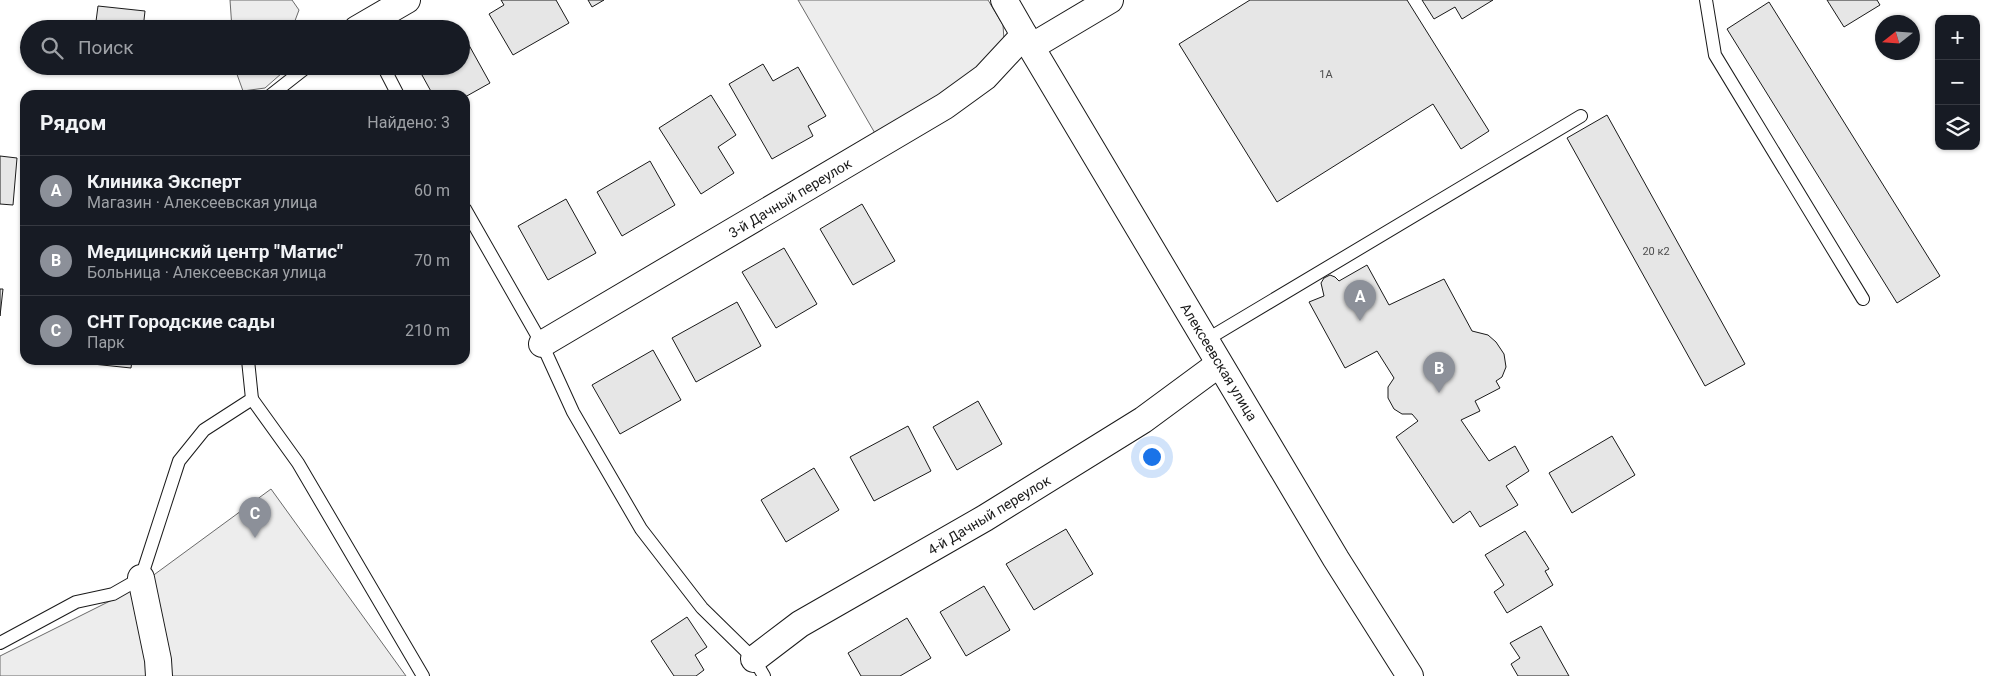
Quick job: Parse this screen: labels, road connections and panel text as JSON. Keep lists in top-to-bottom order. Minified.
{"streets":{"street":["3-й Дачный переулок","Алексеевская улица","4-й Дачный переулок"]},"crossings":[["3-й Дачный переулок","Алексеевская улица"],["Алексеевская улица","4-й Дачный переулок"]],"house_numbers":["1А","20 к2"],"north":"left","page":{"map_buttons":["+","−"],"search":"Поиск","heading":["Рядом","Найдено: 3"],"list":[{"mark":"A","name":"Клиника Эксперт","note":"Магазин · Алексеевская улица","value":"60 m"},{"mark":"B","name":"Медицинский центр \"Матис\"","note":"Больница · Алексеевская улица","value":"70 m"},{"mark":"C","name":"СНТ Городские сады","note":"Парк","value":"210 m"}],"pins":["A","B","C"]}}
